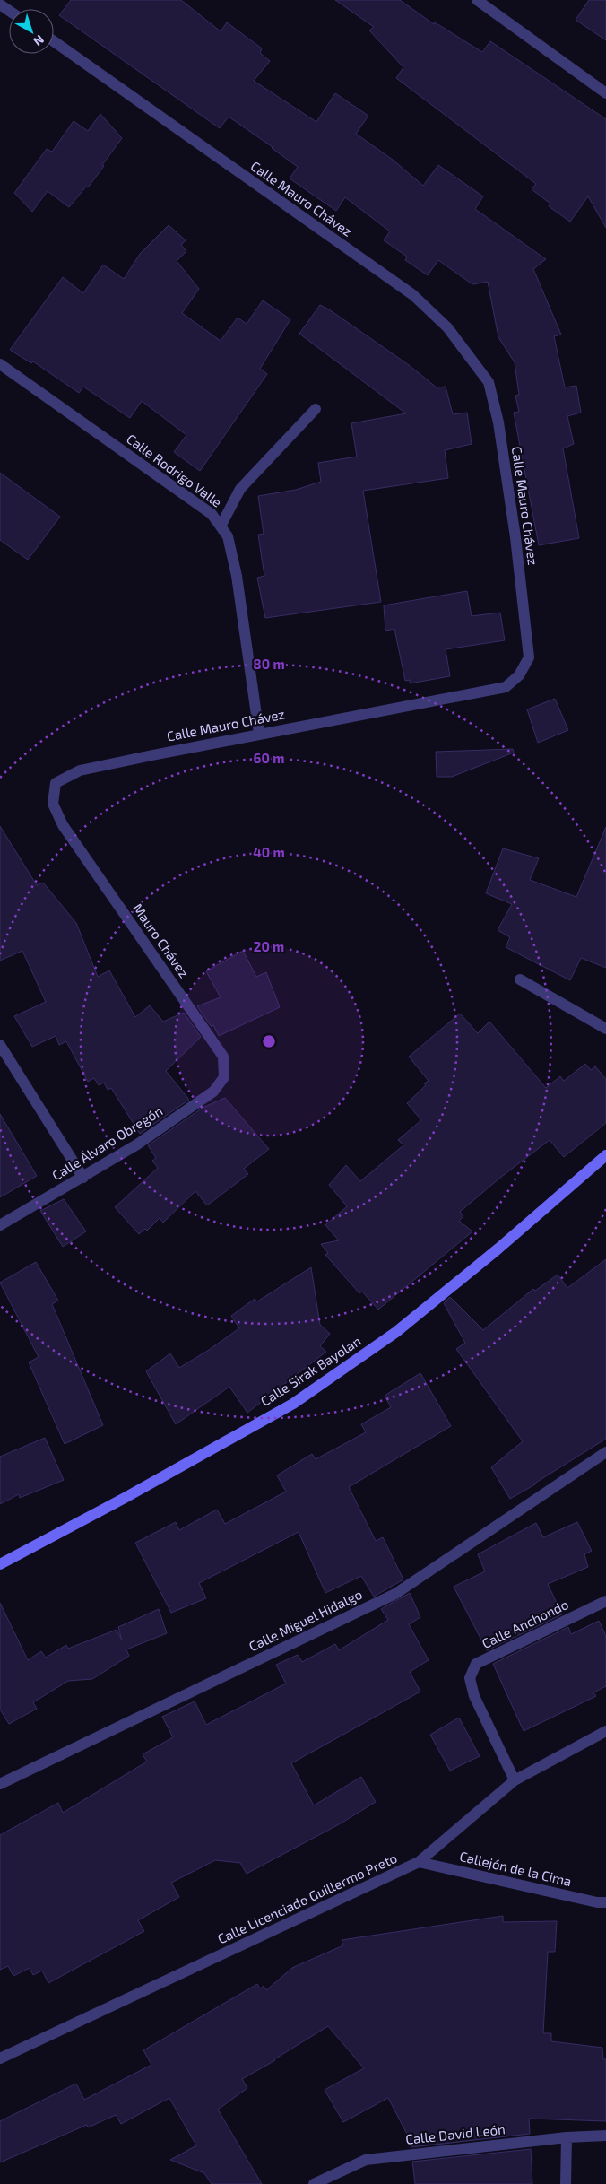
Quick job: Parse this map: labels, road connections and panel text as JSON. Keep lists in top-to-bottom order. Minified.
{"streets":{"main road":["Calle Sirak Bayolan"],"street":["Calle Mauro Chávez","Calle Rodrigo Valle","Mauro Chávez","Calle Álvaro Obregón","Calle Miguel Hidalgo","Calle Anchondo","Callejón de la Cima","Calle Licenciado Guillermo Preto","Calle David León"]},"crossings":[["Calle Mauro Chávez","Calle Rodrigo Valle"],["Calle Mauro Chávez","Mauro Chávez"],["Mauro Chávez","Calle Álvaro Obregón"],["Calle Anchondo","Calle Licenciado Guillermo Preto"],["Callejón de la Cima","Calle Licenciado Guillermo Preto"]],"north":"bottom right","rings":["80 m","60 m","40 m","20 m"]}
